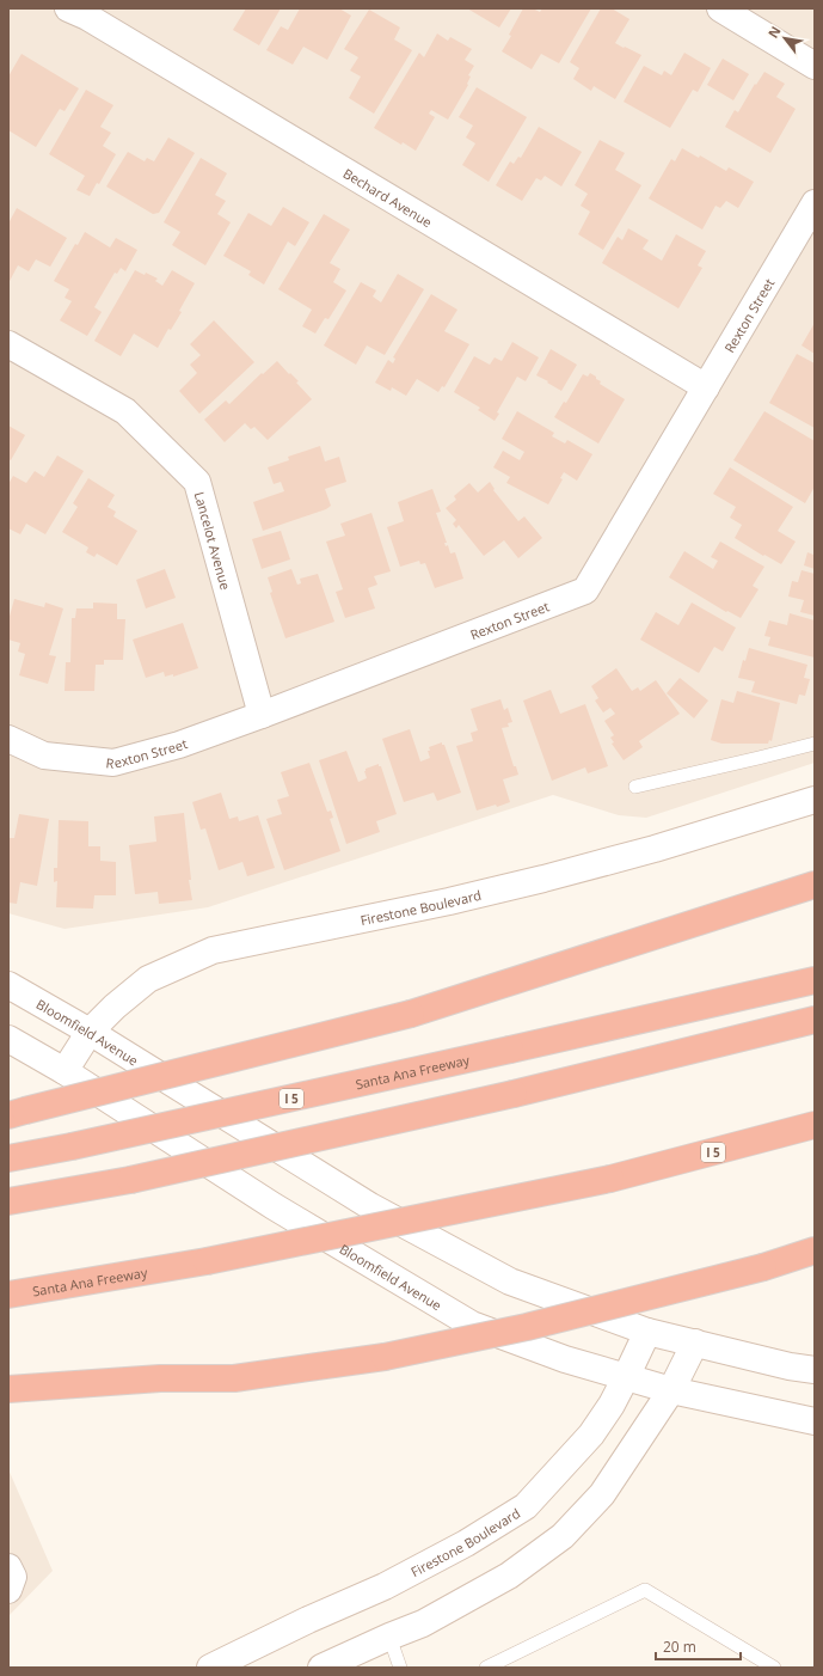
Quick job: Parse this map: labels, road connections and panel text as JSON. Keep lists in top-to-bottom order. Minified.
{"streets":{"highway":["Santa Ana Freeway","I 5"],"street":["Bechard Avenue","Rexton Street","Lancelot Avenue","Firestone Boulevard","Bloomfield Avenue"]},"crossings":[["Bechard Avenue","Rexton Street"],["Rexton Street","Lancelot Avenue"],["Firestone Boulevard","Bloomfield Avenue"]],"scale_bar":"20 m","north":"top left"}
